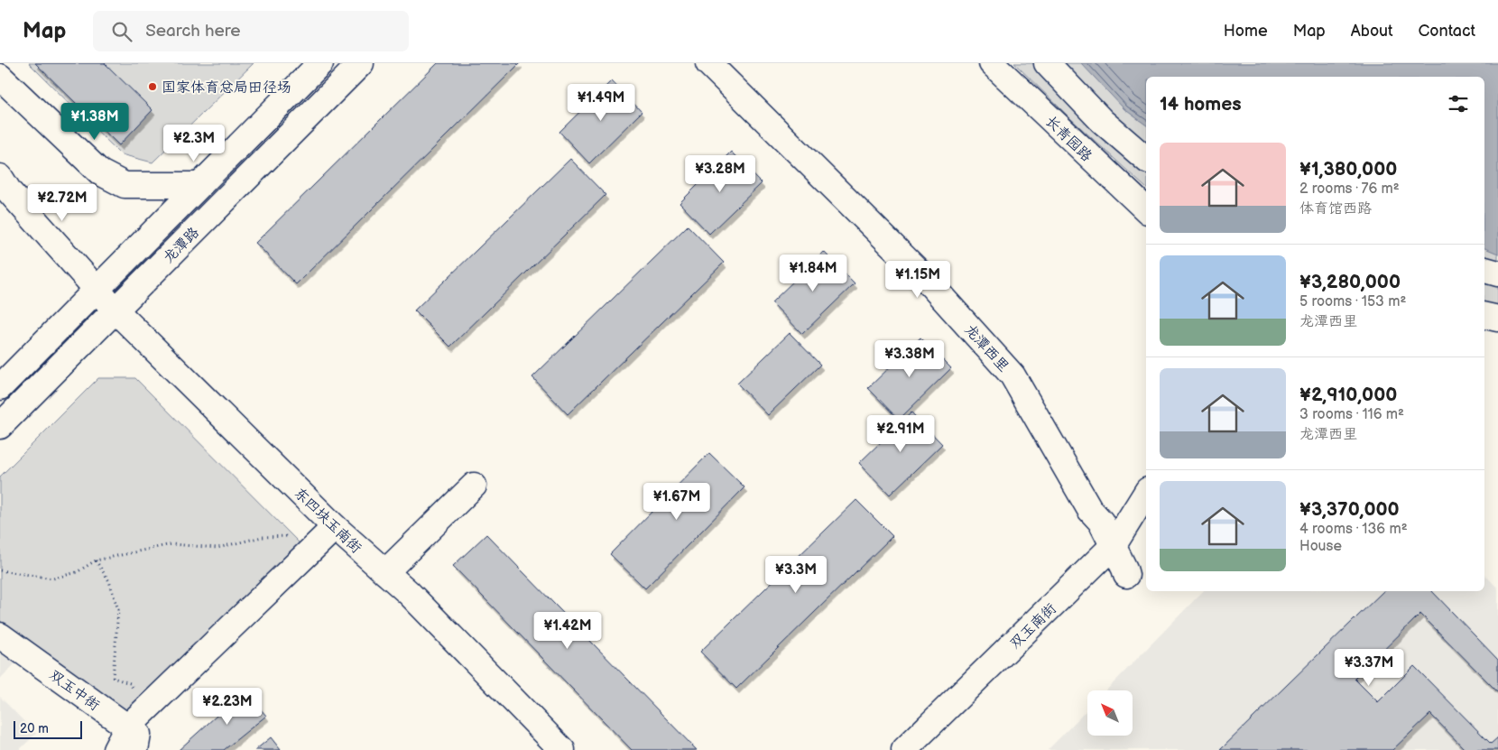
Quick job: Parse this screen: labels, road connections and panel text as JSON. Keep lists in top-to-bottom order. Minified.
{"streets":{"street":["长青园路","龙潭路","龙潭西里","东四块玉南街","双玉南街","双玉中街"]},"crossings":[["龙潭路","东四块玉南街"],["龙潭西里","双玉南街"]],"places":["国家体育总局田径场"],"scale_bar":"20 m","north":"top left","page":{"header":"Map","search":"Search here","nav":["Home","Map","About","Contact"],"heading":"14 homes","price":["¥1.49M","¥1.38M","¥2.3M","¥3.28M","¥2.72M","¥1.84M","¥1.15M","¥3.38M","¥2.91M","¥1.67M","¥3.3M","¥1.42M","¥3.37M","¥2.23M"],"list":[{"name":"¥1,380,000","note":"2 rooms · 76 m² · 体育馆西路"},{"name":"¥3,280,000","note":"5 rooms · 153 m² · 龙潭西里"},{"name":"¥2,910,000","note":"3 rooms · 116 m² · 龙潭西里"},{"name":"¥3,370,000","note":"4 rooms · 136 m² · House"}],"scale":"20 m"}}
